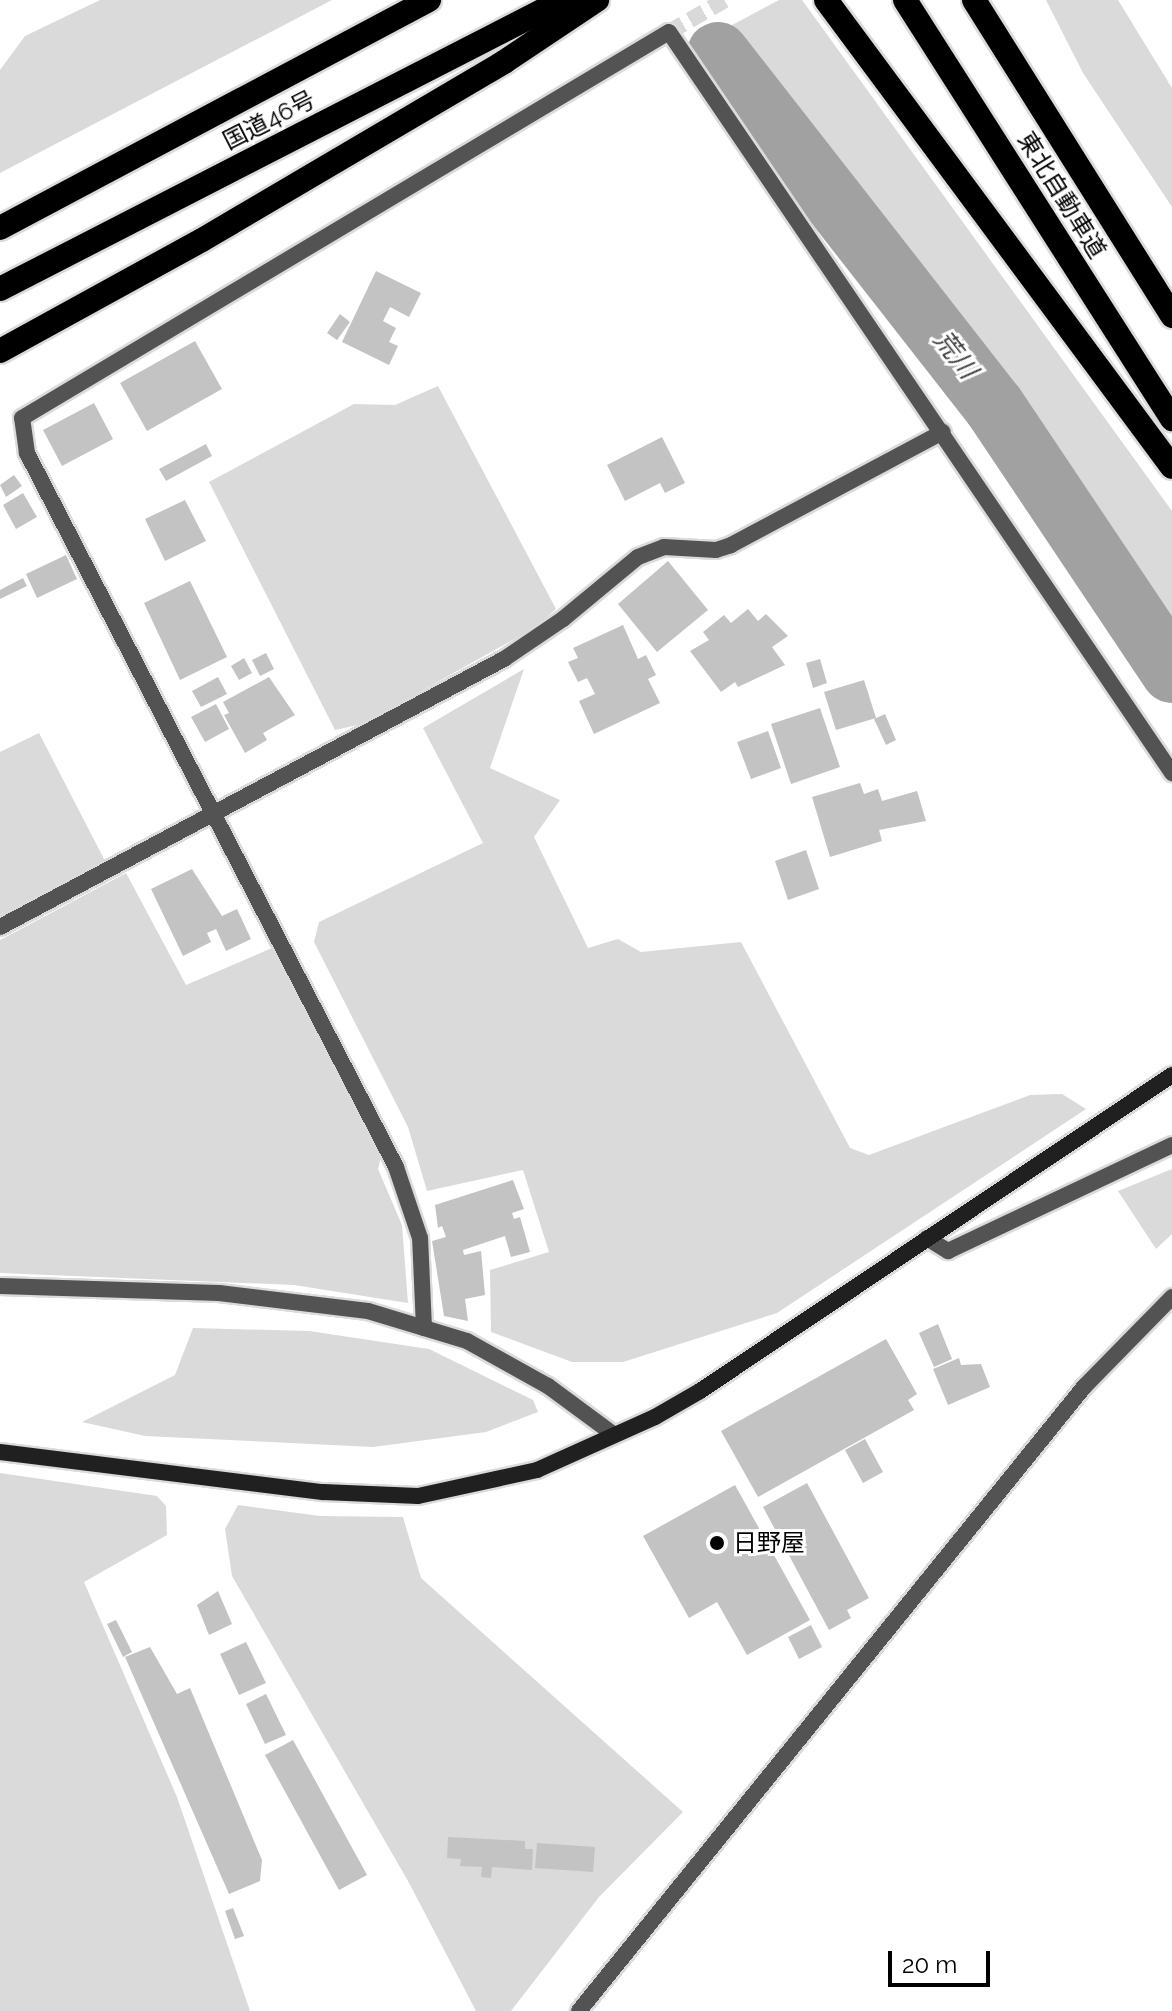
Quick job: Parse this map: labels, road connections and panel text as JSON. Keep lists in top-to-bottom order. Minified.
{"streets":{"highway":["国道46号","東北自動車道"]},"water":["荒川"],"places":["日野屋"],"scale_bar":"20 m"}
